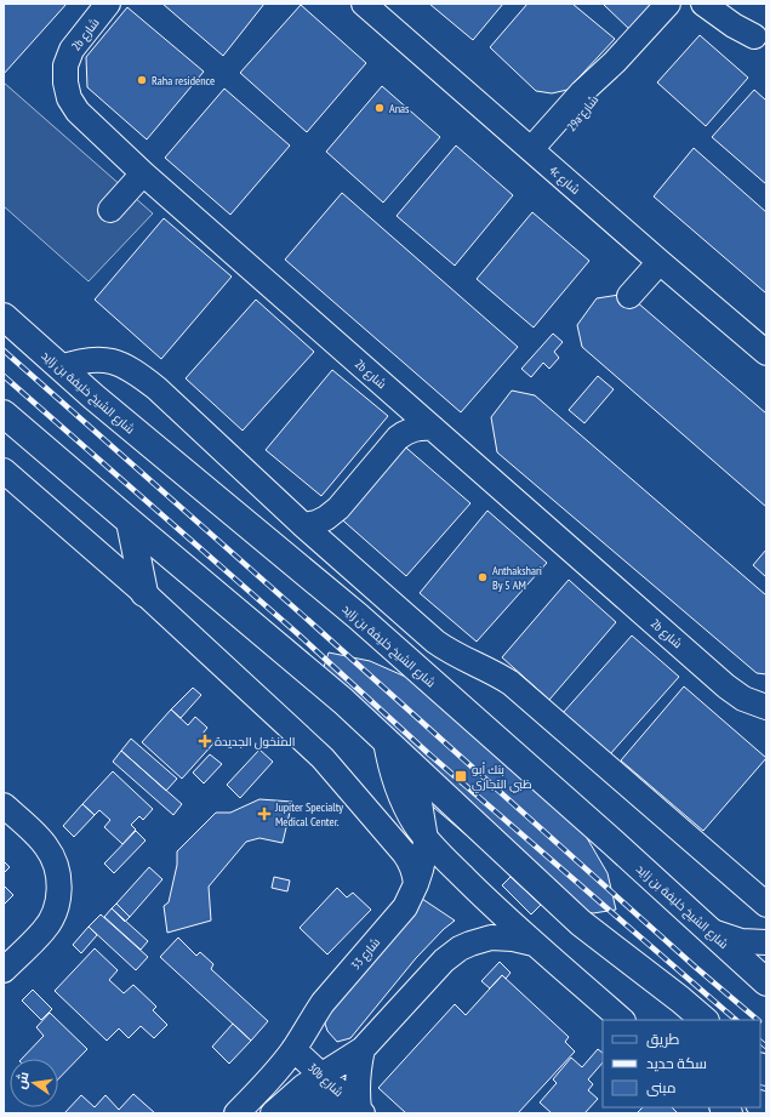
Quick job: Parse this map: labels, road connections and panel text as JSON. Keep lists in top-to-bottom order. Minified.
{"streets":{"main road":["شارع الشيخ خليفة بن زايد"],"street":["2b شارع","29a شارع","4c شارع","شارع 33","30b شارع"]},"crossings":[["29a شارع","4c شارع"],["شارع 33","30b شارع"]],"places":{"other":["Raha residence","Anas","Anthakshari By 5 AM"],"health":["المنخول الجديدة","Jupiter Specialty Medical Center."],"transit":["بنك أبو ظبي التجاري"]},"legend":["طريق","سكة حديد","مبنى"],"north":"left"}
